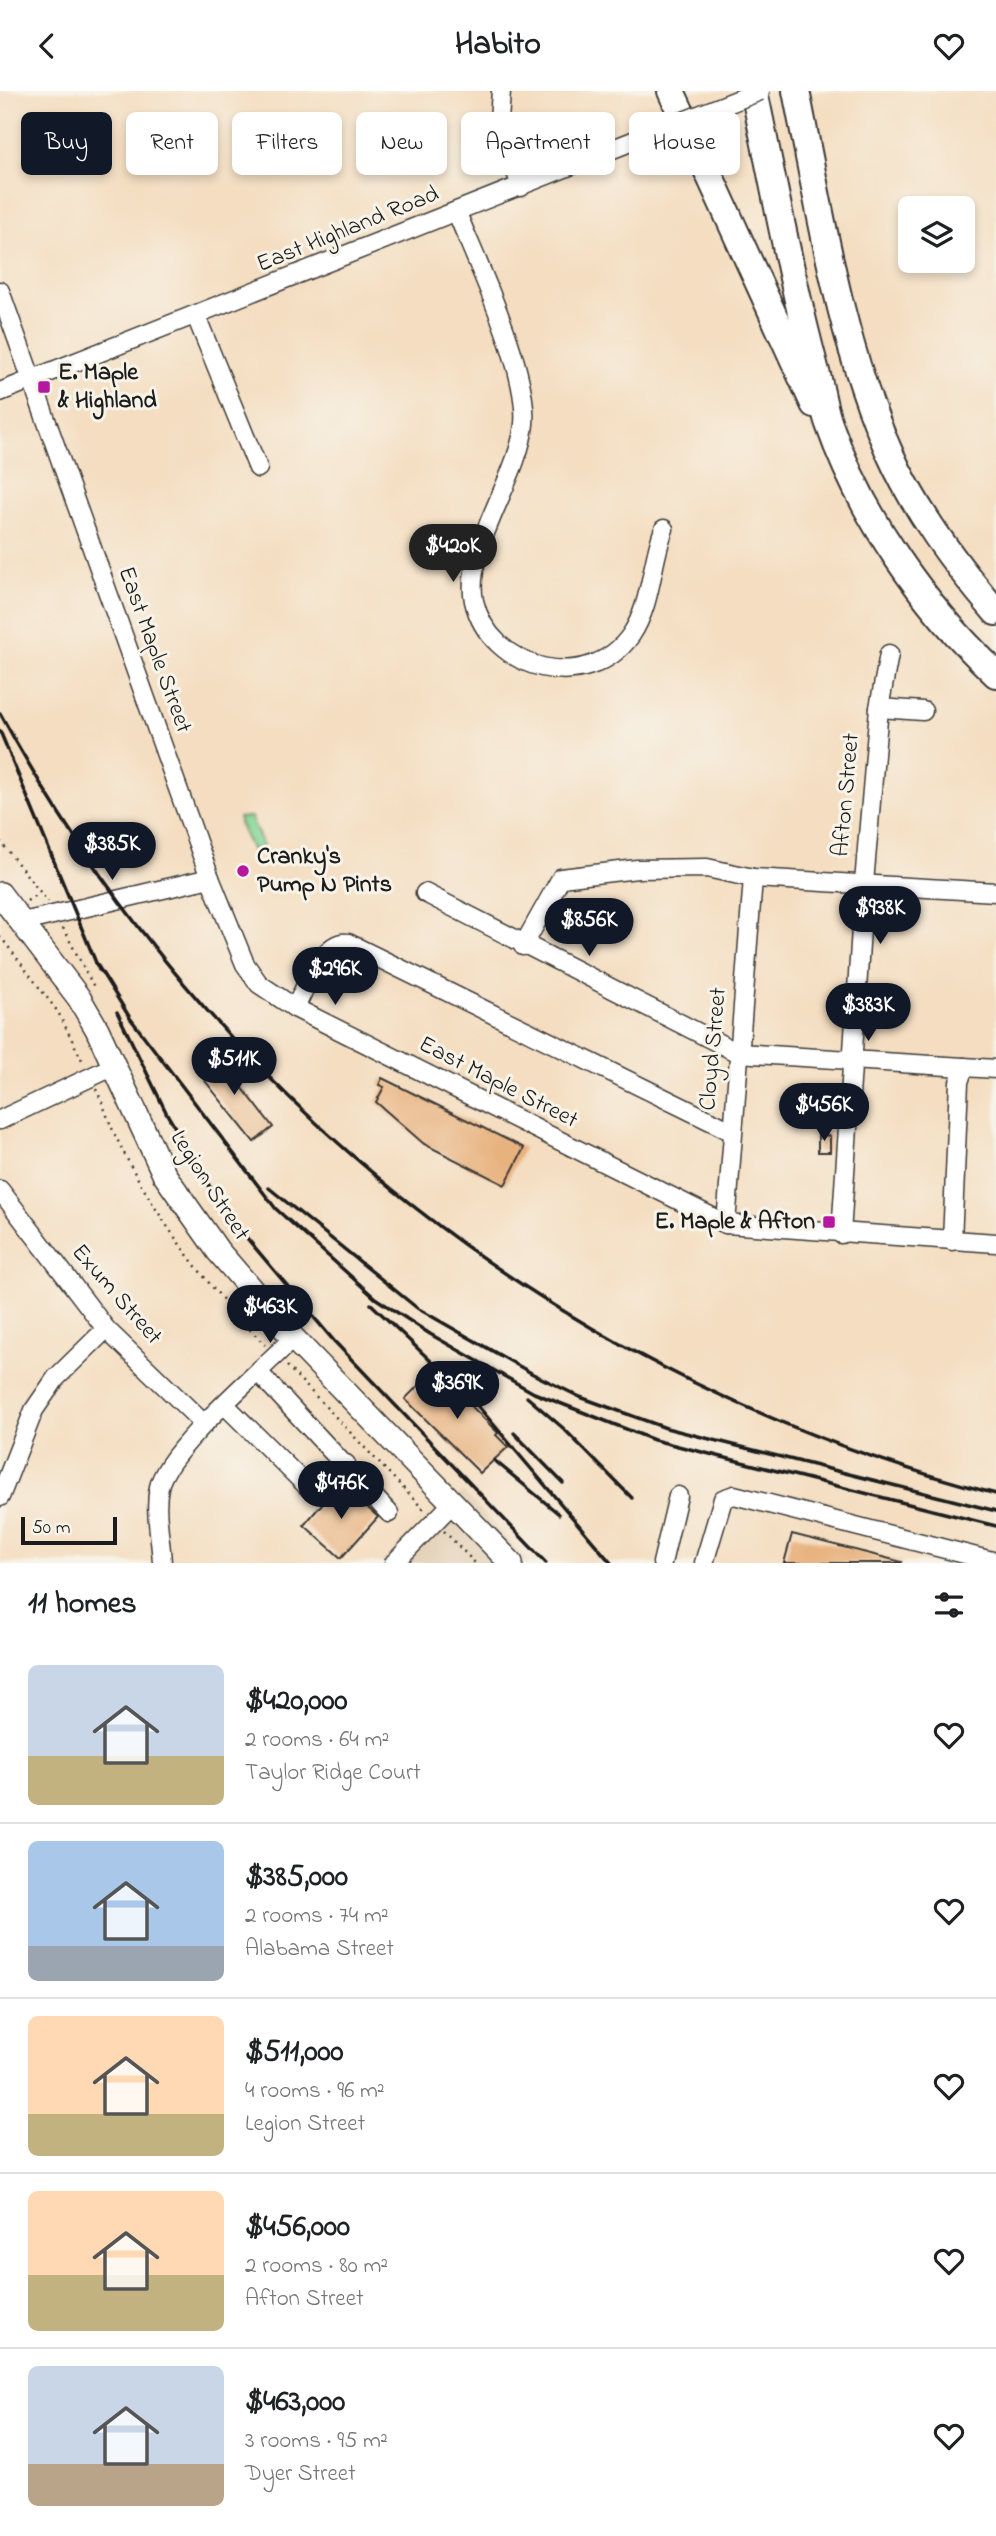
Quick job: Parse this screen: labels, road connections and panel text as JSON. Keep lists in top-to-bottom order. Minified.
{"streets":{"main road":["Legion Street"],"street":["East Highland Road","East Maple Street","Afton Street","Cloyd Street","Exum Street"]},"crossings":[["East Highland Road","East Maple Street"],["East Maple Street","Afton Street"],["East Maple Street","Cloyd Street"]],"places":{"transit":["E. Maple & Highland","E. Maple & Afton"],"other":["Cranky's Pump N Pints"]},"scale_bar":"50 m","page":{"header":"Habito","chip":["Buy","Rent","Filters","New","Apartment","House"],"price":["$420K","$385K","$938K","$856K","$296K","$383K","$511K","$456K","$463K","$369K","$476K"],"scale":"50 m","heading":"11 homes","list":[{"name":"$420,000","note":"2 rooms · 64 m² · Taylor Ridge Court"},{"name":"$385,000","note":"2 rooms · 74 m² · Alabama Street"},{"name":"$511,000","note":"4 rooms · 96 m² · Legion Street"},{"name":"$456,000","note":"2 rooms · 80 m² · Afton Street"},{"name":"$463,000","note":"3 rooms · 95 m² · Dyer Street"}]}}
